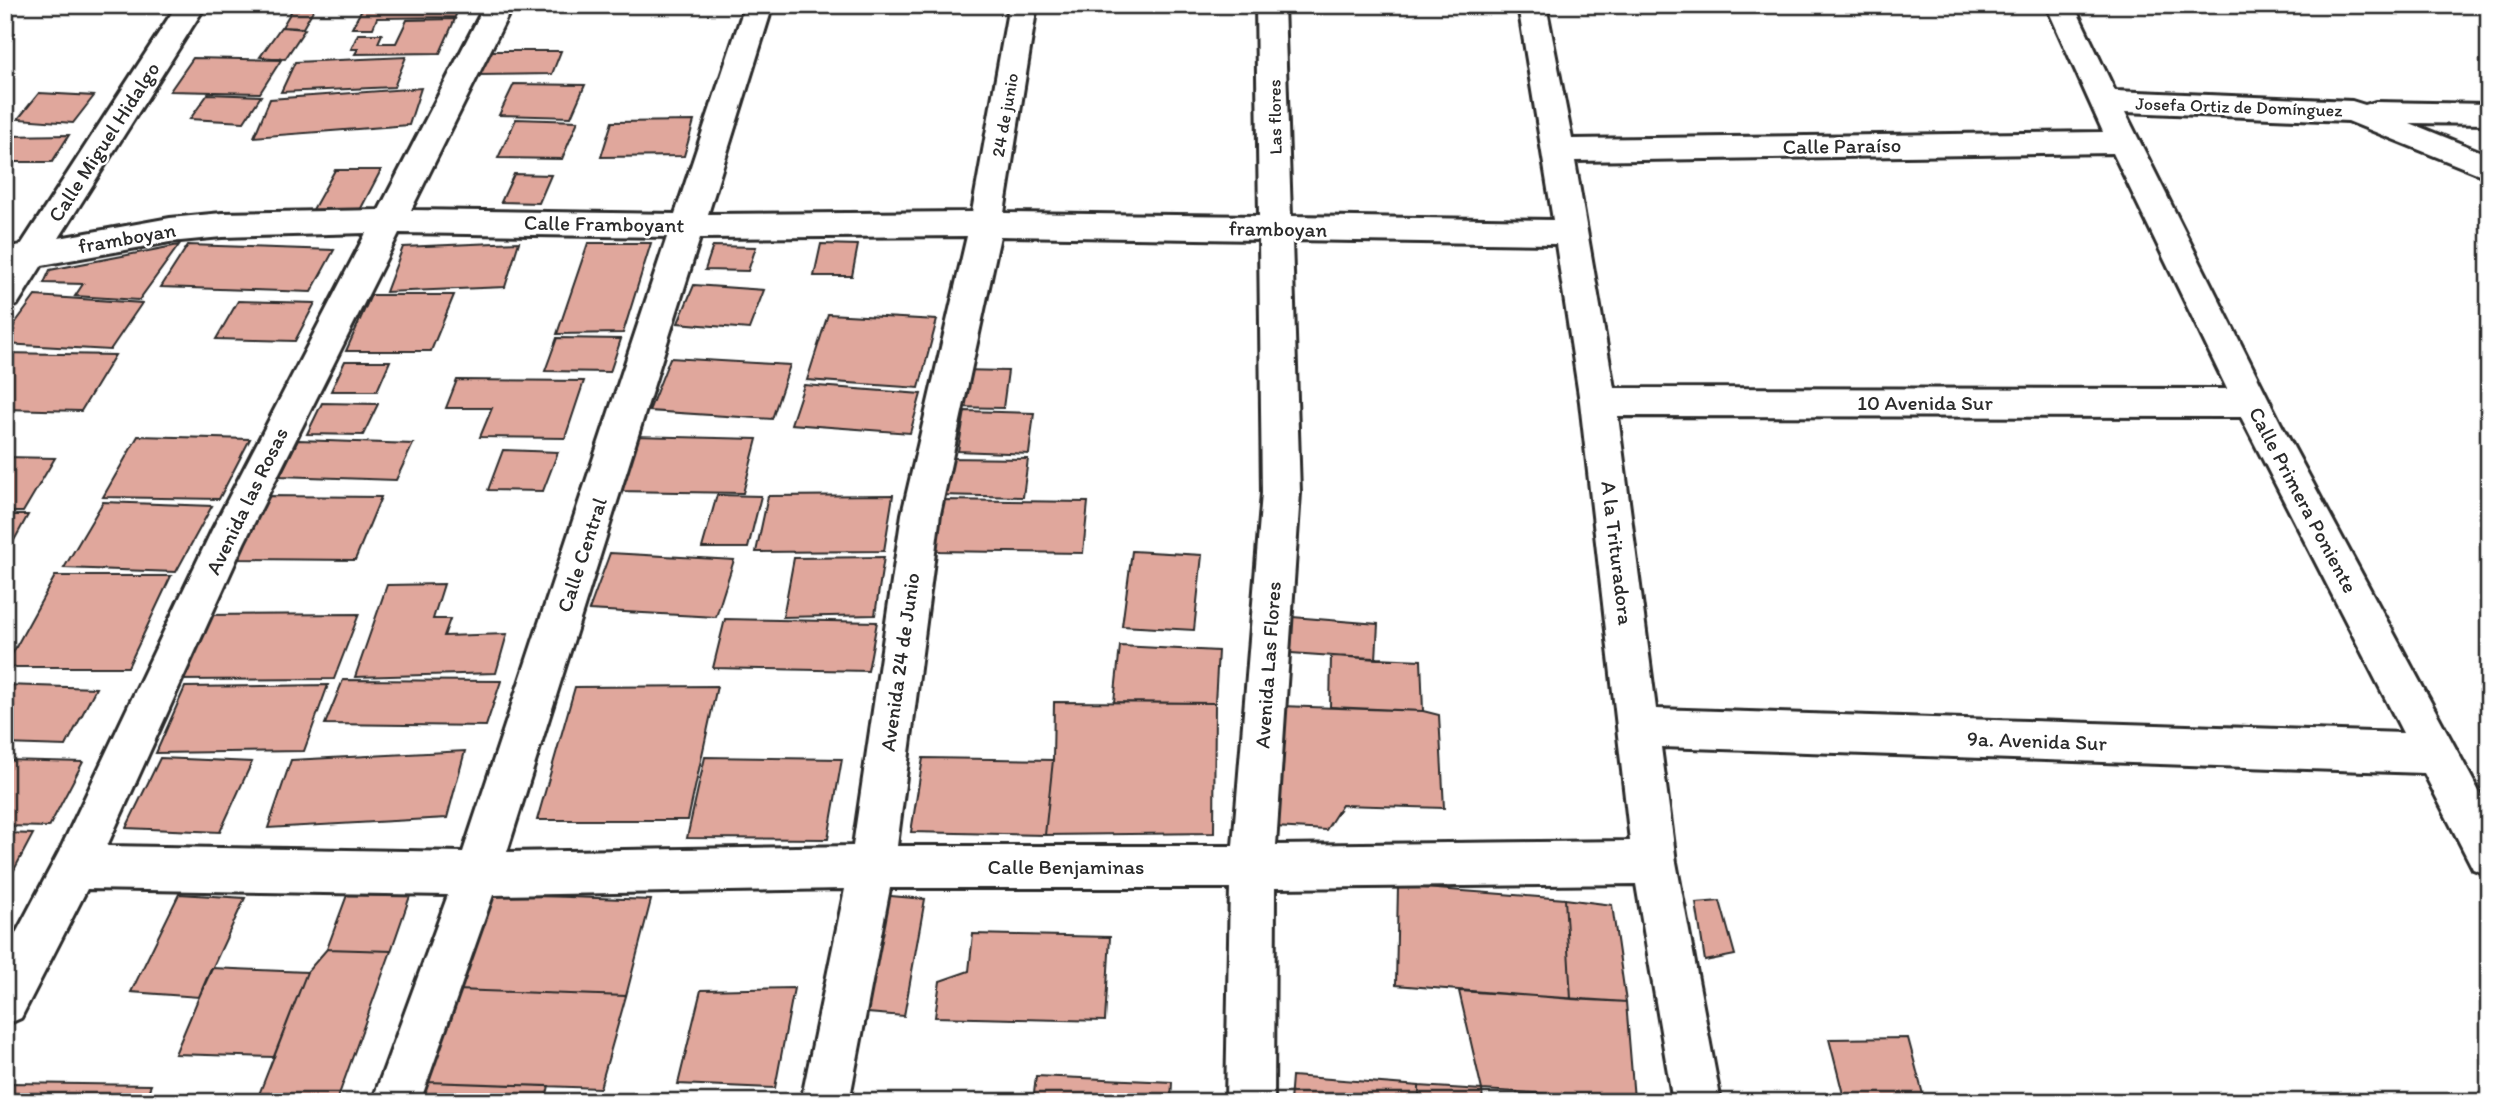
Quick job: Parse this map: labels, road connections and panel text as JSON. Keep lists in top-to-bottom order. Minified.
{"streets":{"street":["Josefa Ortiz de Domínguez","24 de junio","Las flores","Calle Miguel Hidalgo","Calle Paraíso","Calle Framboyant","framboyan","10 Avenida Sur","Calle Primera Poniente","Avenida las Rosas","A la Trituradora","Calle Central","Avenida 24 de Junio","Avenida Las Flores","9a. Avenida Sur","Calle Benjaminas"]},"crossings":[["Josefa Ortiz de Domínguez","Calle Primera Poniente"],["24 de junio","Calle Framboyant"],["24 de junio","framboyan"],["24 de junio","Avenida 24 de Junio"],["Las flores","framboyan"],["Las flores","Avenida Las Flores"],["Calle Miguel Hidalgo","framboyan"],["Calle Paraíso","Calle Primera Poniente"],["Calle Paraíso","A la Trituradora"],["Calle Framboyant","framboyan"],["Calle Framboyant","Avenida las Rosas"],["Calle Framboyant","Calle Central"],["Calle Framboyant","Avenida 24 de Junio"],["framboyan","A la Trituradora"],["framboyan","Avenida 24 de Junio"],["framboyan","Avenida Las Flores"],["10 Avenida Sur","Calle Primera Poniente"],["10 Avenida Sur","A la Trituradora"],["Calle Primera Poniente","9a. Avenida Sur"],["Avenida las Rosas","Calle Benjaminas"],["A la Trituradora","9a. Avenida Sur"],["A la Trituradora","Calle Benjaminas"],["Calle Central","Calle Benjaminas"],["Avenida 24 de Junio","Calle Benjaminas"],["Avenida Las Flores","Calle Benjaminas"]]}
